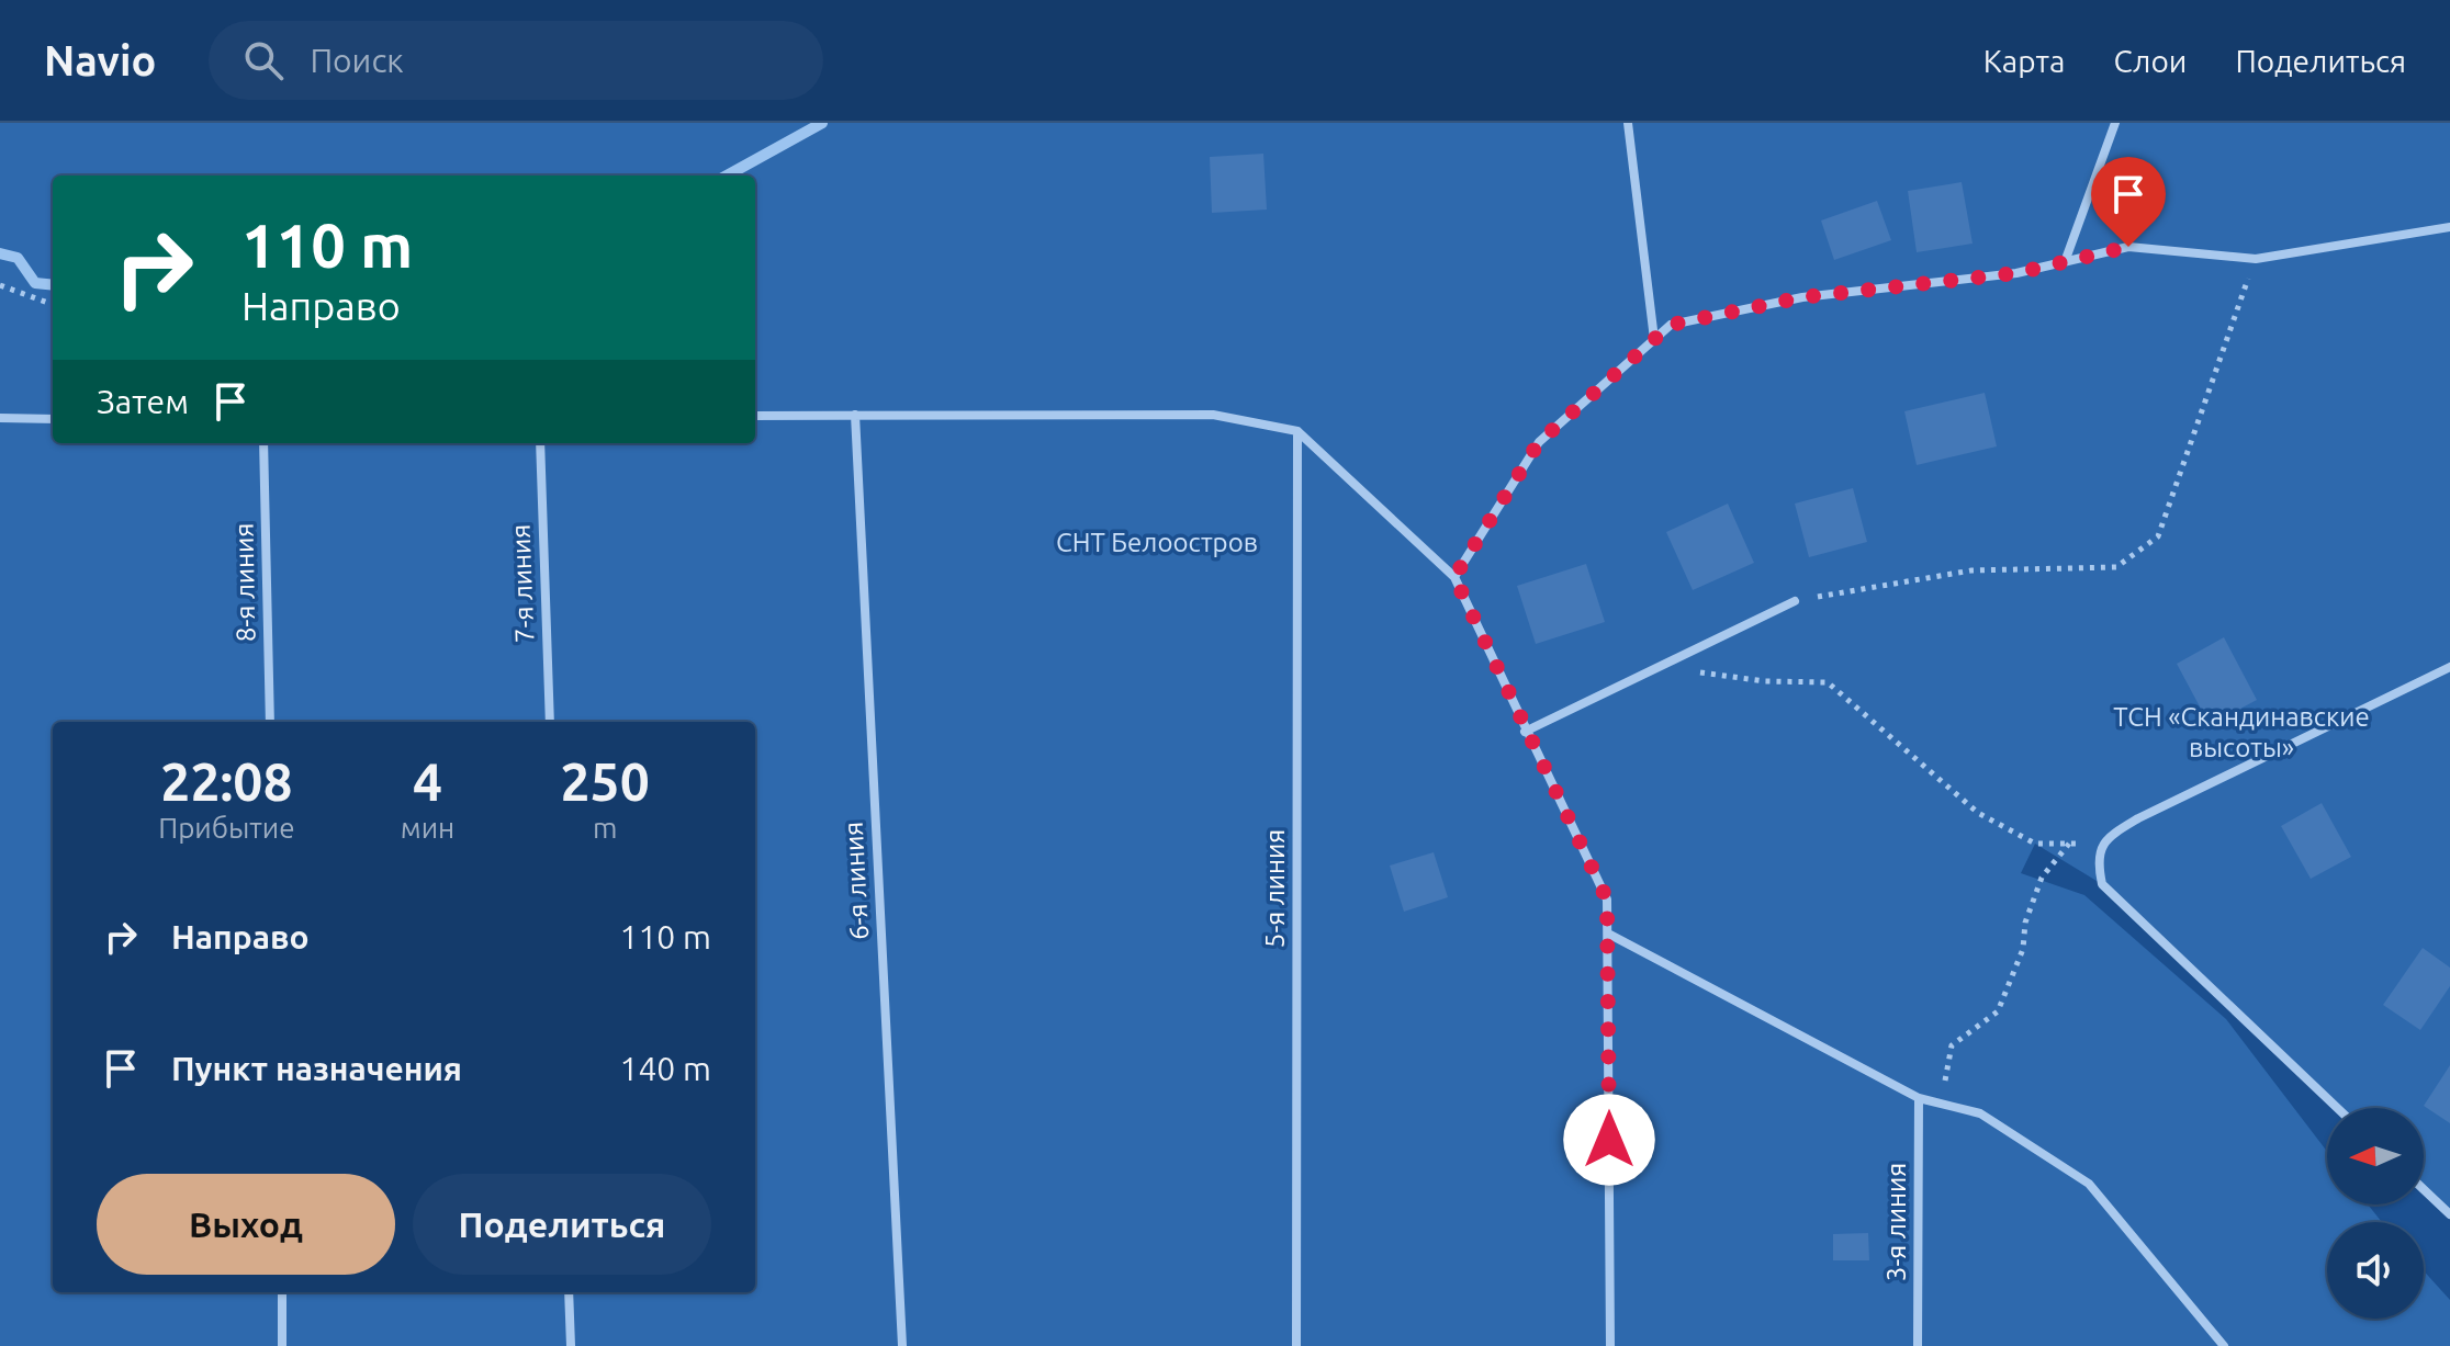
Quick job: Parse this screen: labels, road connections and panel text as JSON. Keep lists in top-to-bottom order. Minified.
{"streets":{"street":["8-я линия","7-я линия","6-я линия","5-я линия","3-я линия"]},"parks":["СНТ Белоостров","ТСН «Скандинавские высоты»"],"north":"left","page":{"header":"Navio","search":"Поиск","nav":["Карта","Слои","Поделиться"],"turn":["110 m","Направо"],"then":"Затем","eta":["22:08","Прибытие","4","мин","250","m"],"list":[{"name":"Направо","value":"110 m"},{"name":"Пункт назначения","value":"140 m"}],"buttons":["Выход","Поделиться"]}}
